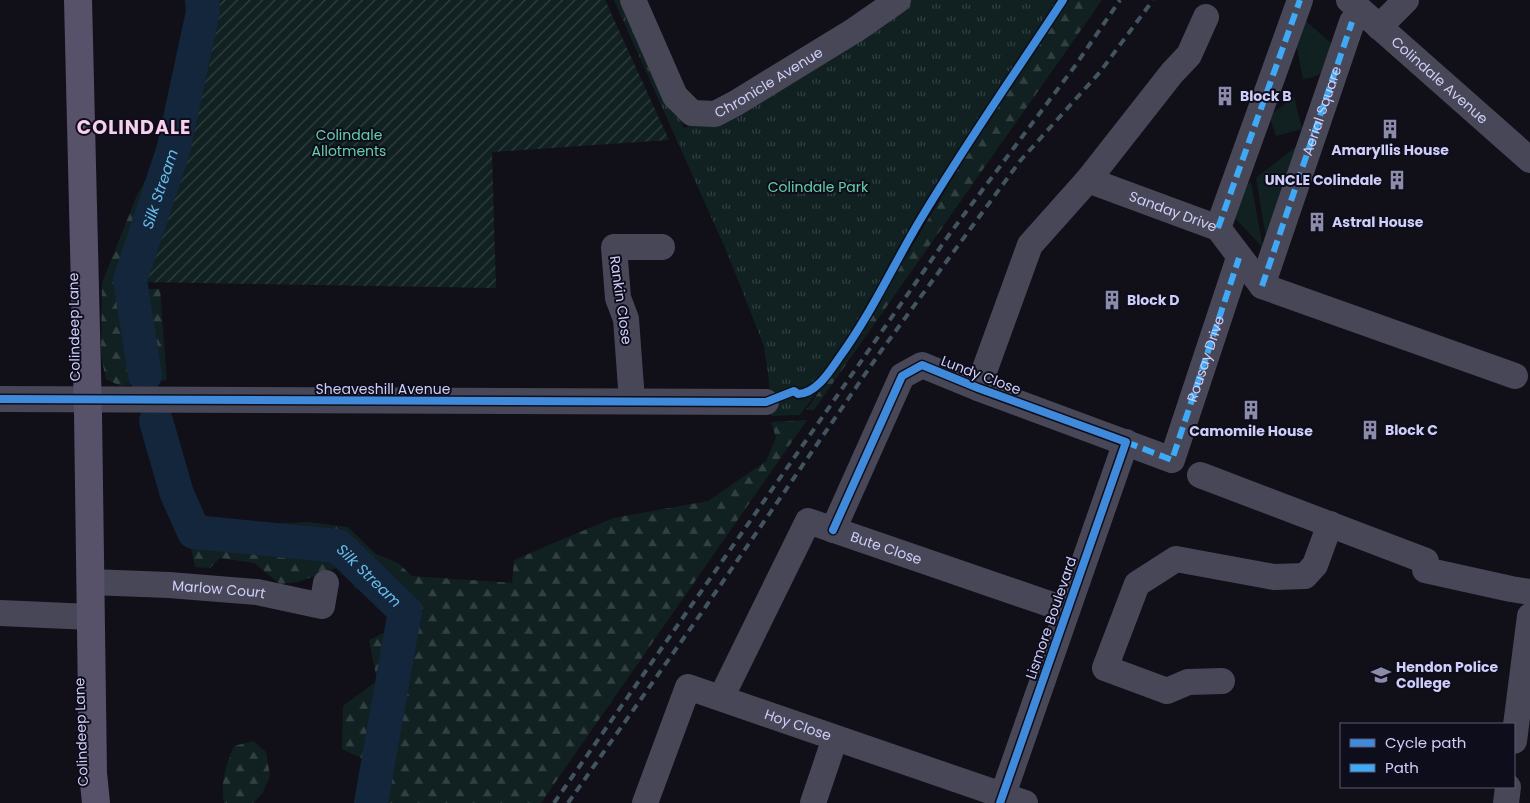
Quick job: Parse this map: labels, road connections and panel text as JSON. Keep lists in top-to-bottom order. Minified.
{"streets":{"main road":["Colindeep Lane"],"street":["Chronicle Avenue","Colindale Avenue","Aerial Square","Sanday Drive","Rankin Close","Rousay Drive","Lundy Close","Sheaveshill Avenue","Bute Close","Marlow Court","Lismore Boulevard","Hoy Close"]},"crossings":[["Colindale Avenue","Aerial Square"],["Aerial Square","Sanday Drive"],["Sanday Drive","Rousay Drive"],["Rankin Close","Sheaveshill Avenue"],["Colindeep Lane","Sheaveshill Avenue"],["Colindeep Lane","Marlow Court"],["Rousay Drive","Lundy Close"],["Rousay Drive","Lismore Boulevard"],["Lundy Close","Bute Close"],["Lundy Close","Lismore Boulevard"],["Bute Close","Lismore Boulevard"],["Bute Close","Hoy Close"],["Lismore Boulevard","Hoy Close"]],"districts":["COLINDALE"],"water":["Silk Stream"],"parks":["Colindale Allotments","Colindale Park"],"places":{"building":["Block B","Amaryllis House","UNCLE Colindale","Astral House","Block D","Camomile House","Block C"],"school or university":["Hendon Police College"]},"legend":["Cycle path","Path"]}
